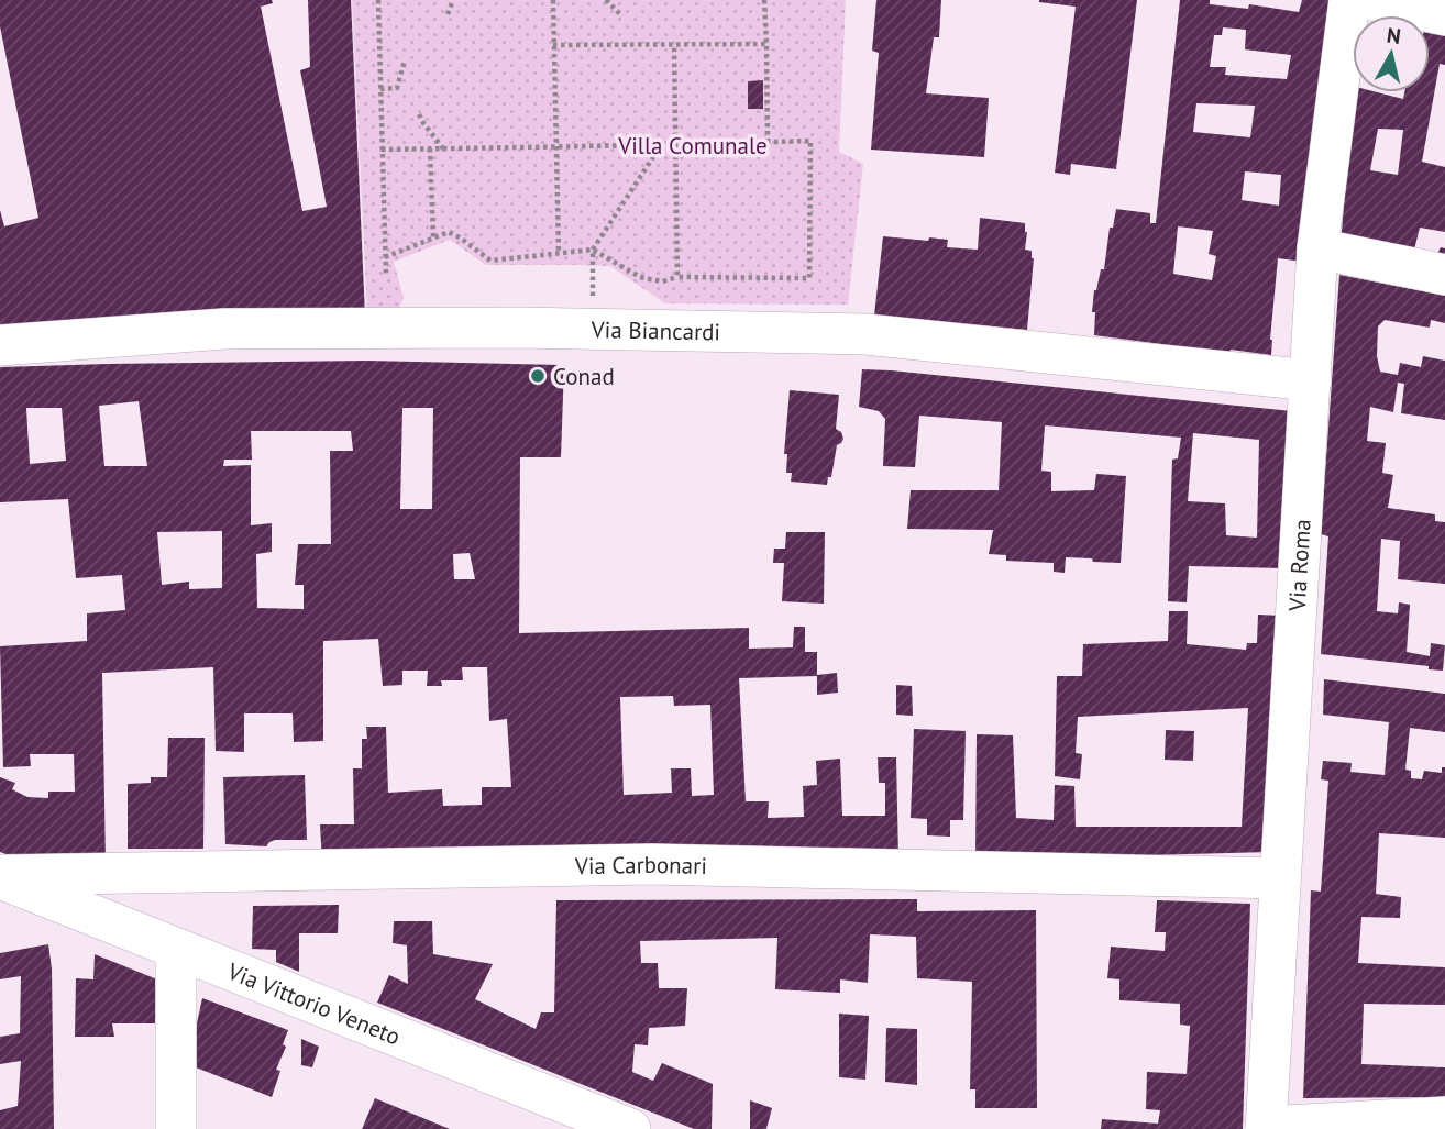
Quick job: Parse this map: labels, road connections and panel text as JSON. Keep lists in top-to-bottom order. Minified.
{"streets":{"street":["Via Biancardi","Via Roma","Via Carbonari","Via Vittorio Veneto"]},"crossings":[["Via Biancardi","Via Roma"],["Via Roma","Via Carbonari"],["Via Carbonari","Via Vittorio Veneto"]],"parks":["Villa Comunale"],"places":["Conad"],"north":"top"}
